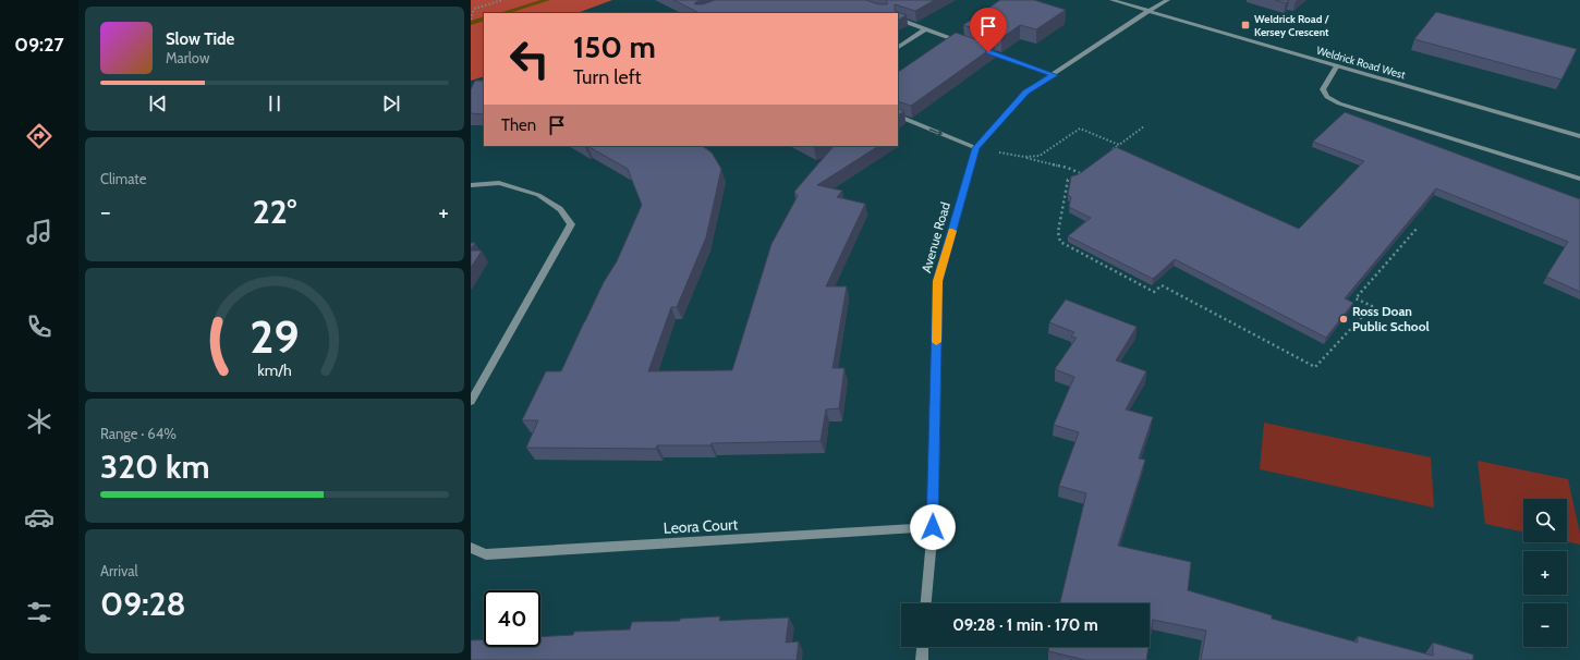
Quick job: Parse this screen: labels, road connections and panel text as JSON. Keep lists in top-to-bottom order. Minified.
{"streets":{"street":["Weldrick Road West","Avenue Road","Leora Court"]},"crossings":[["Weldrick Road West","Avenue Road"],["Avenue Road","Leora Court"]],"places":{"transit":["Weldrick Road / Kersey Crescent"],"other":["Ross Doan Public School"]},"page":{"tabs":"09:27","turn":["150 m","Turn left"],"song":["Slow Tide","Marlow"],"then":"Then","tile":["Climate",["Range · 64%","320 km"],["Arrival","09:28"]],"heat":["−","22°","+"],"map_buttons":["+","−"],"limit":"40","trip":"09:28 · 1 min · 170 m","gauge":["29","km/h"]}}
